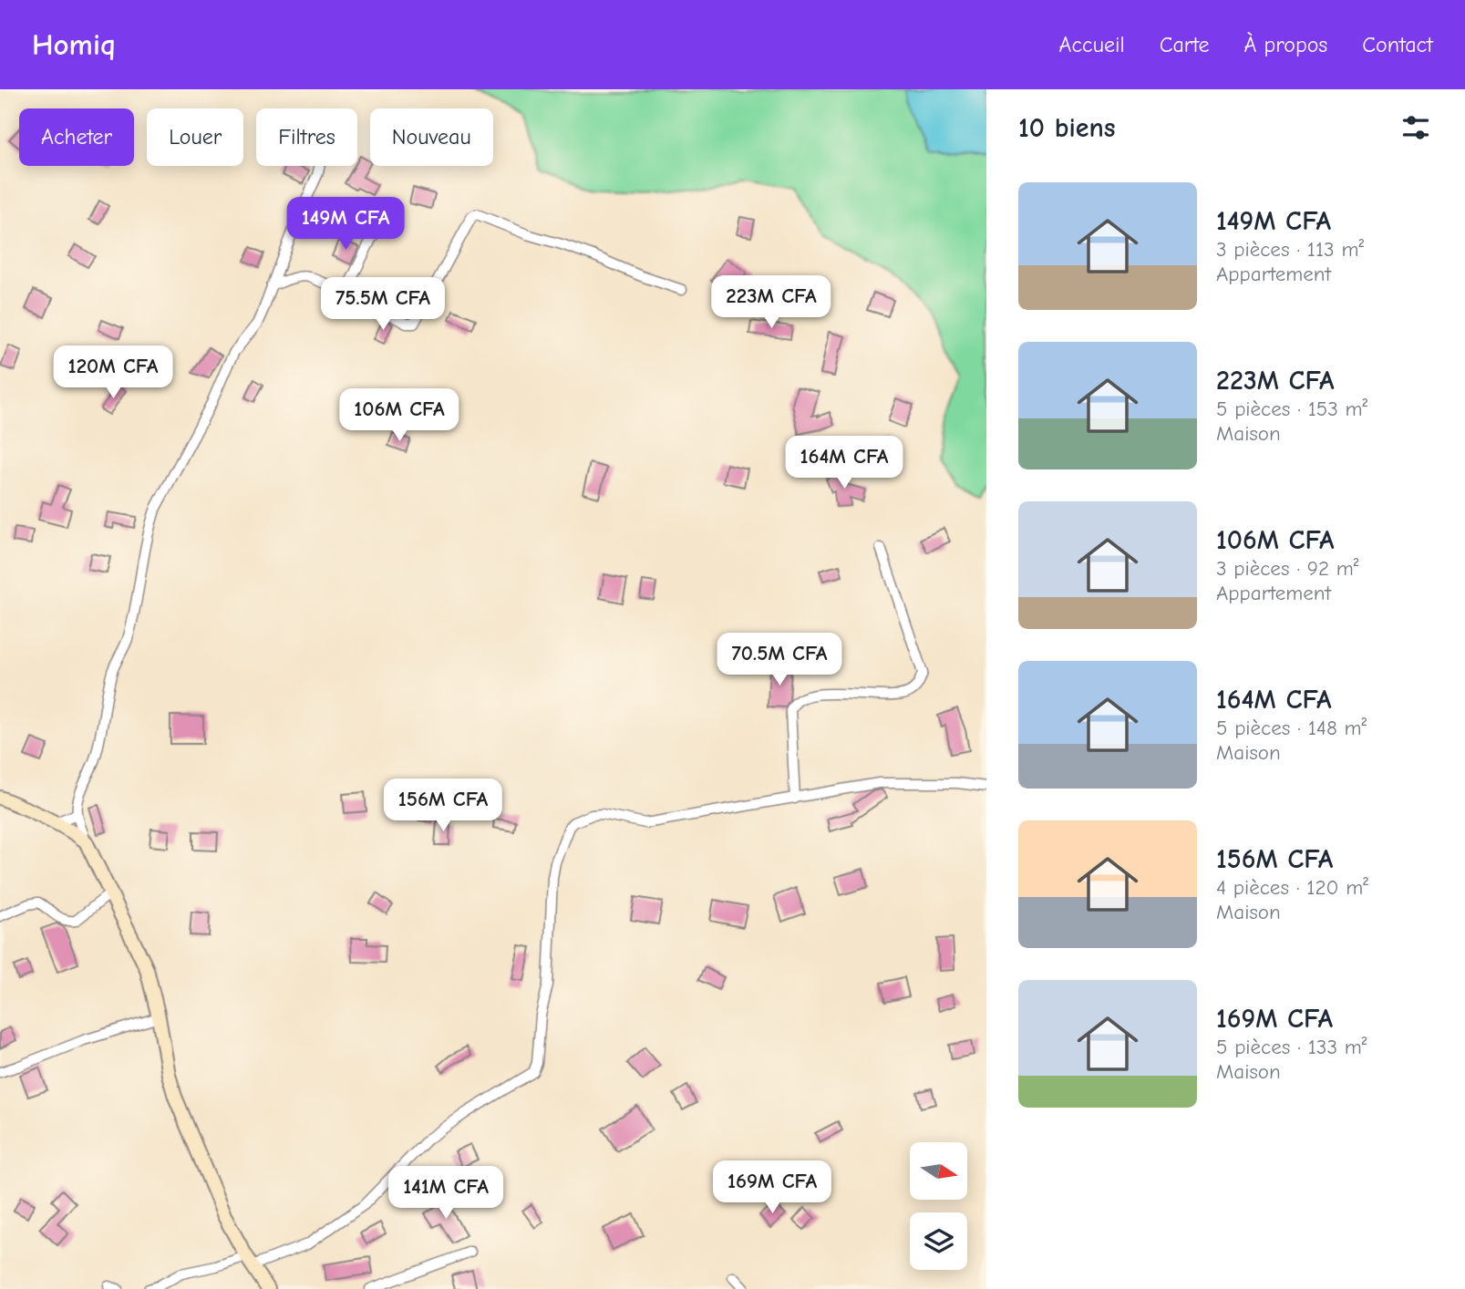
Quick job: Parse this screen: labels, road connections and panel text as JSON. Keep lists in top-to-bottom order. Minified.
{"north":"right","page":{"header":"Homiq","nav":["Accueil","Carte","À propos","Contact"],"heading":"10 biens","chip":["Acheter","Louer","Filtres","Nouveau"],"list":[{"name":"149M CFA","note":"3 pièces · 113 m² · Appartement"},{"name":"223M CFA","note":"5 pièces · 153 m² · Maison"},{"name":"106M CFA","note":"3 pièces · 92 m² · Appartement"},{"name":"164M CFA","note":"5 pièces · 148 m² · Maison"},{"name":"156M CFA","note":"4 pièces · 120 m² · Maison"},{"name":"169M CFA","note":"5 pièces · 133 m² · Maison"}],"price":["149M CFA","223M CFA","75.5M CFA","120M CFA","106M CFA","164M CFA","70.5M CFA","156M CFA","169M CFA","141M CFA"]}}
